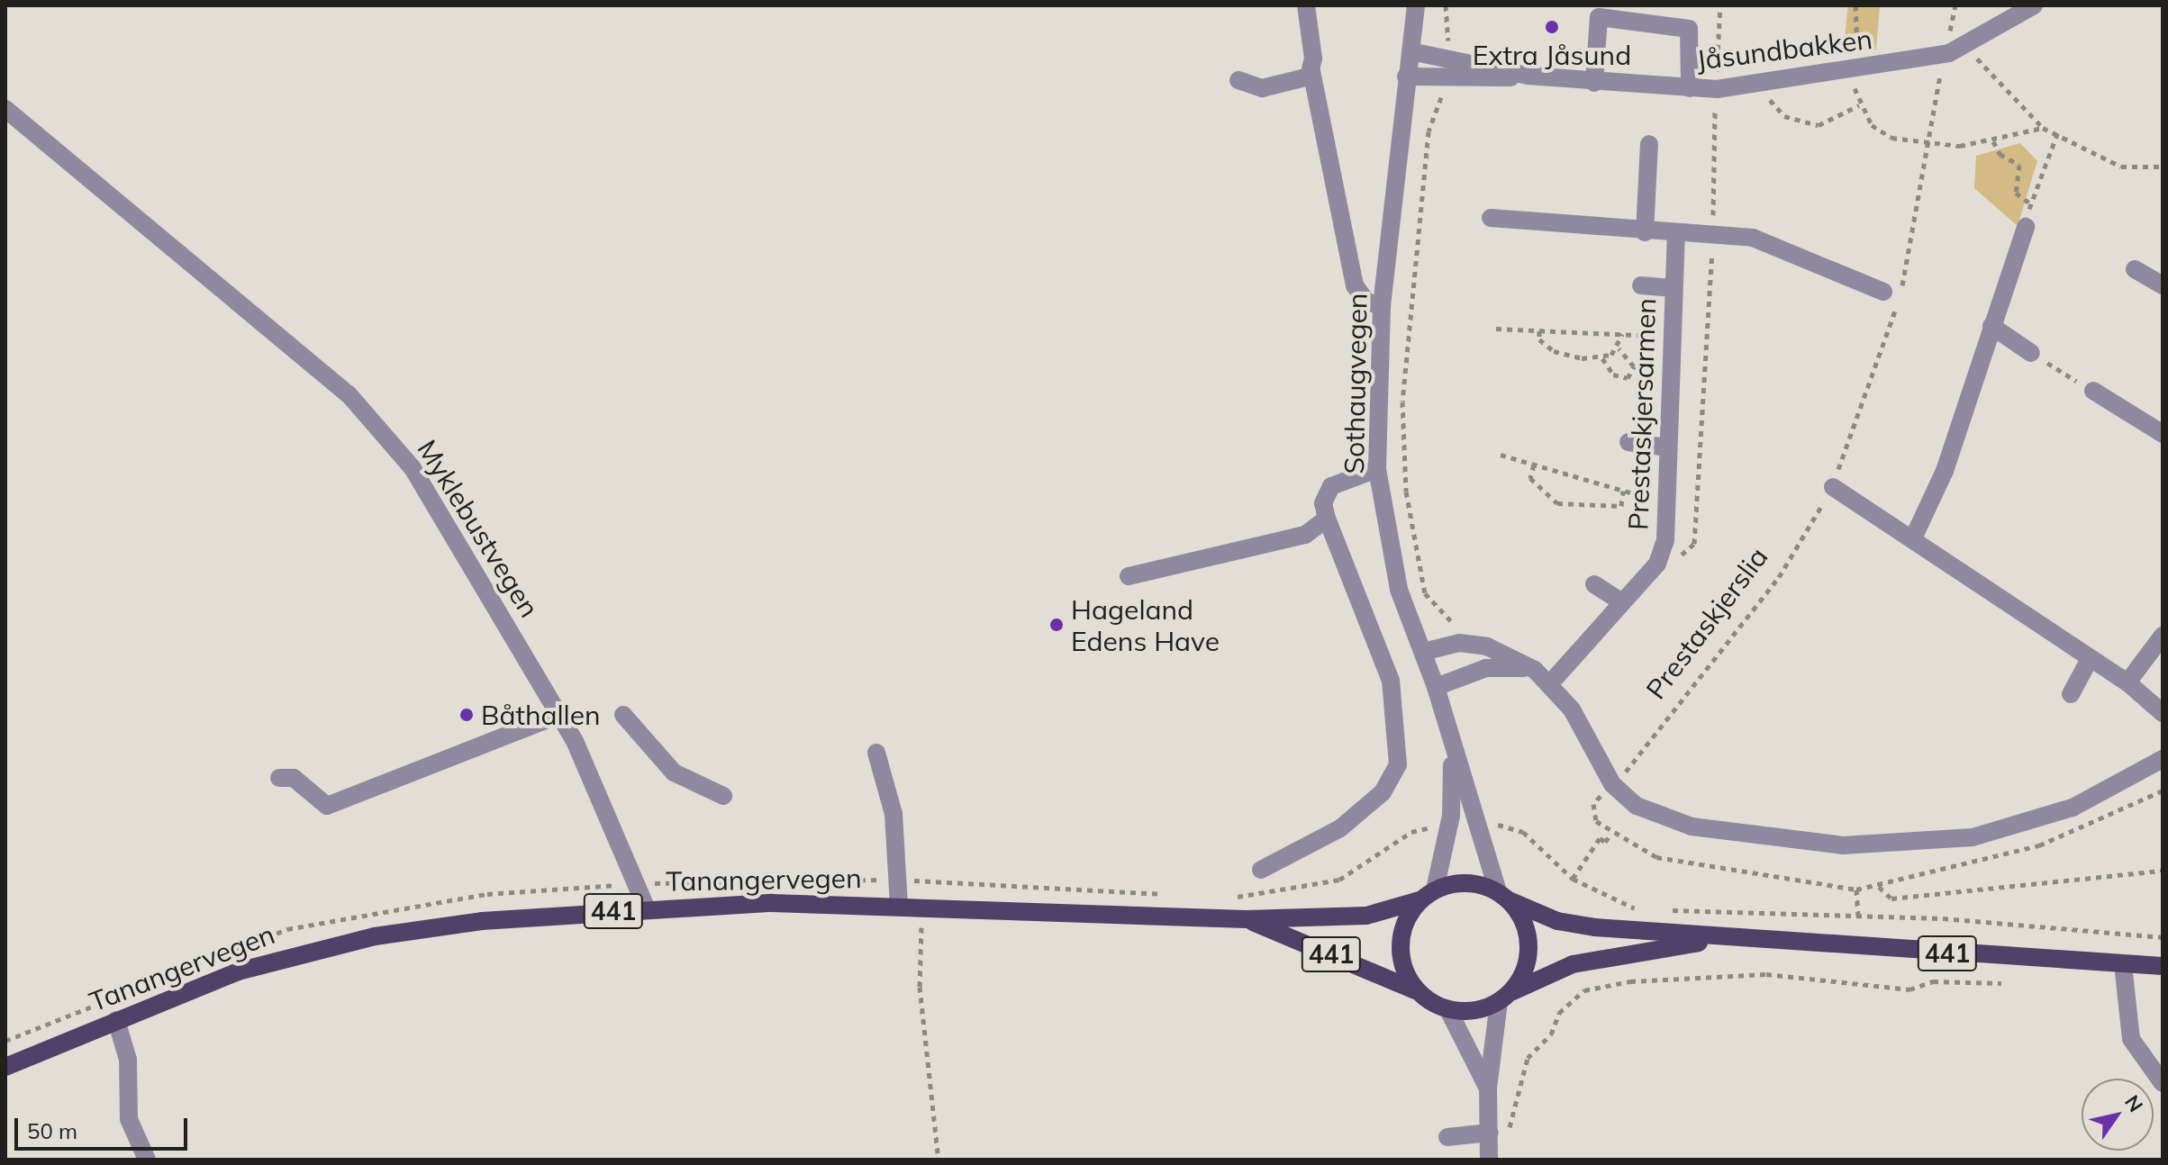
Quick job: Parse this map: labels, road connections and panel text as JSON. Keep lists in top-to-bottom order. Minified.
{"streets":{"main road":["Tanangervegen","441"],"street":["Jåsundbakken","Sothaugvegen","Prestaskjersarmen","Myklebustvegen"],"path":["Prestaskjerslia"]},"crossings":[["Jåsundbakken","Sothaugvegen"],["Sothaugvegen","Tanangervegen"],["Sothaugvegen","441"],["Myklebustvegen","Tanangervegen"],["Tanangervegen","441"]],"places":["Extra Jåsund","Hageland Edens Have","Båthallen"],"scale_bar":"50 m","north":"top right"}
